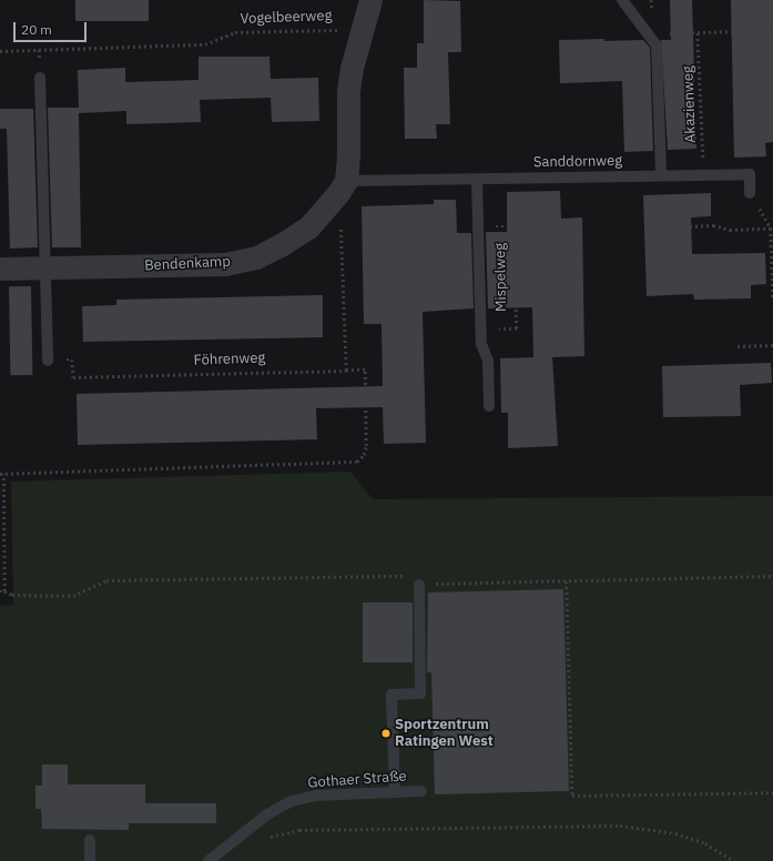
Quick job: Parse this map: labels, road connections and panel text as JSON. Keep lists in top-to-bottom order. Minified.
{"streets":{"street":["Bendenkamp"],"lane":["Sanddornweg","Mispelweg","Gothaer Straße"],"path":["Vogelbeerweg","Akazienweg","Föhrenweg"]},"crossings":[["Akazienweg","Sanddornweg"],["Sanddornweg","Bendenkamp"],["Sanddornweg","Mispelweg"]],"places":["Sportzentrum Ratingen West"],"scale_bar":"20 m"}
